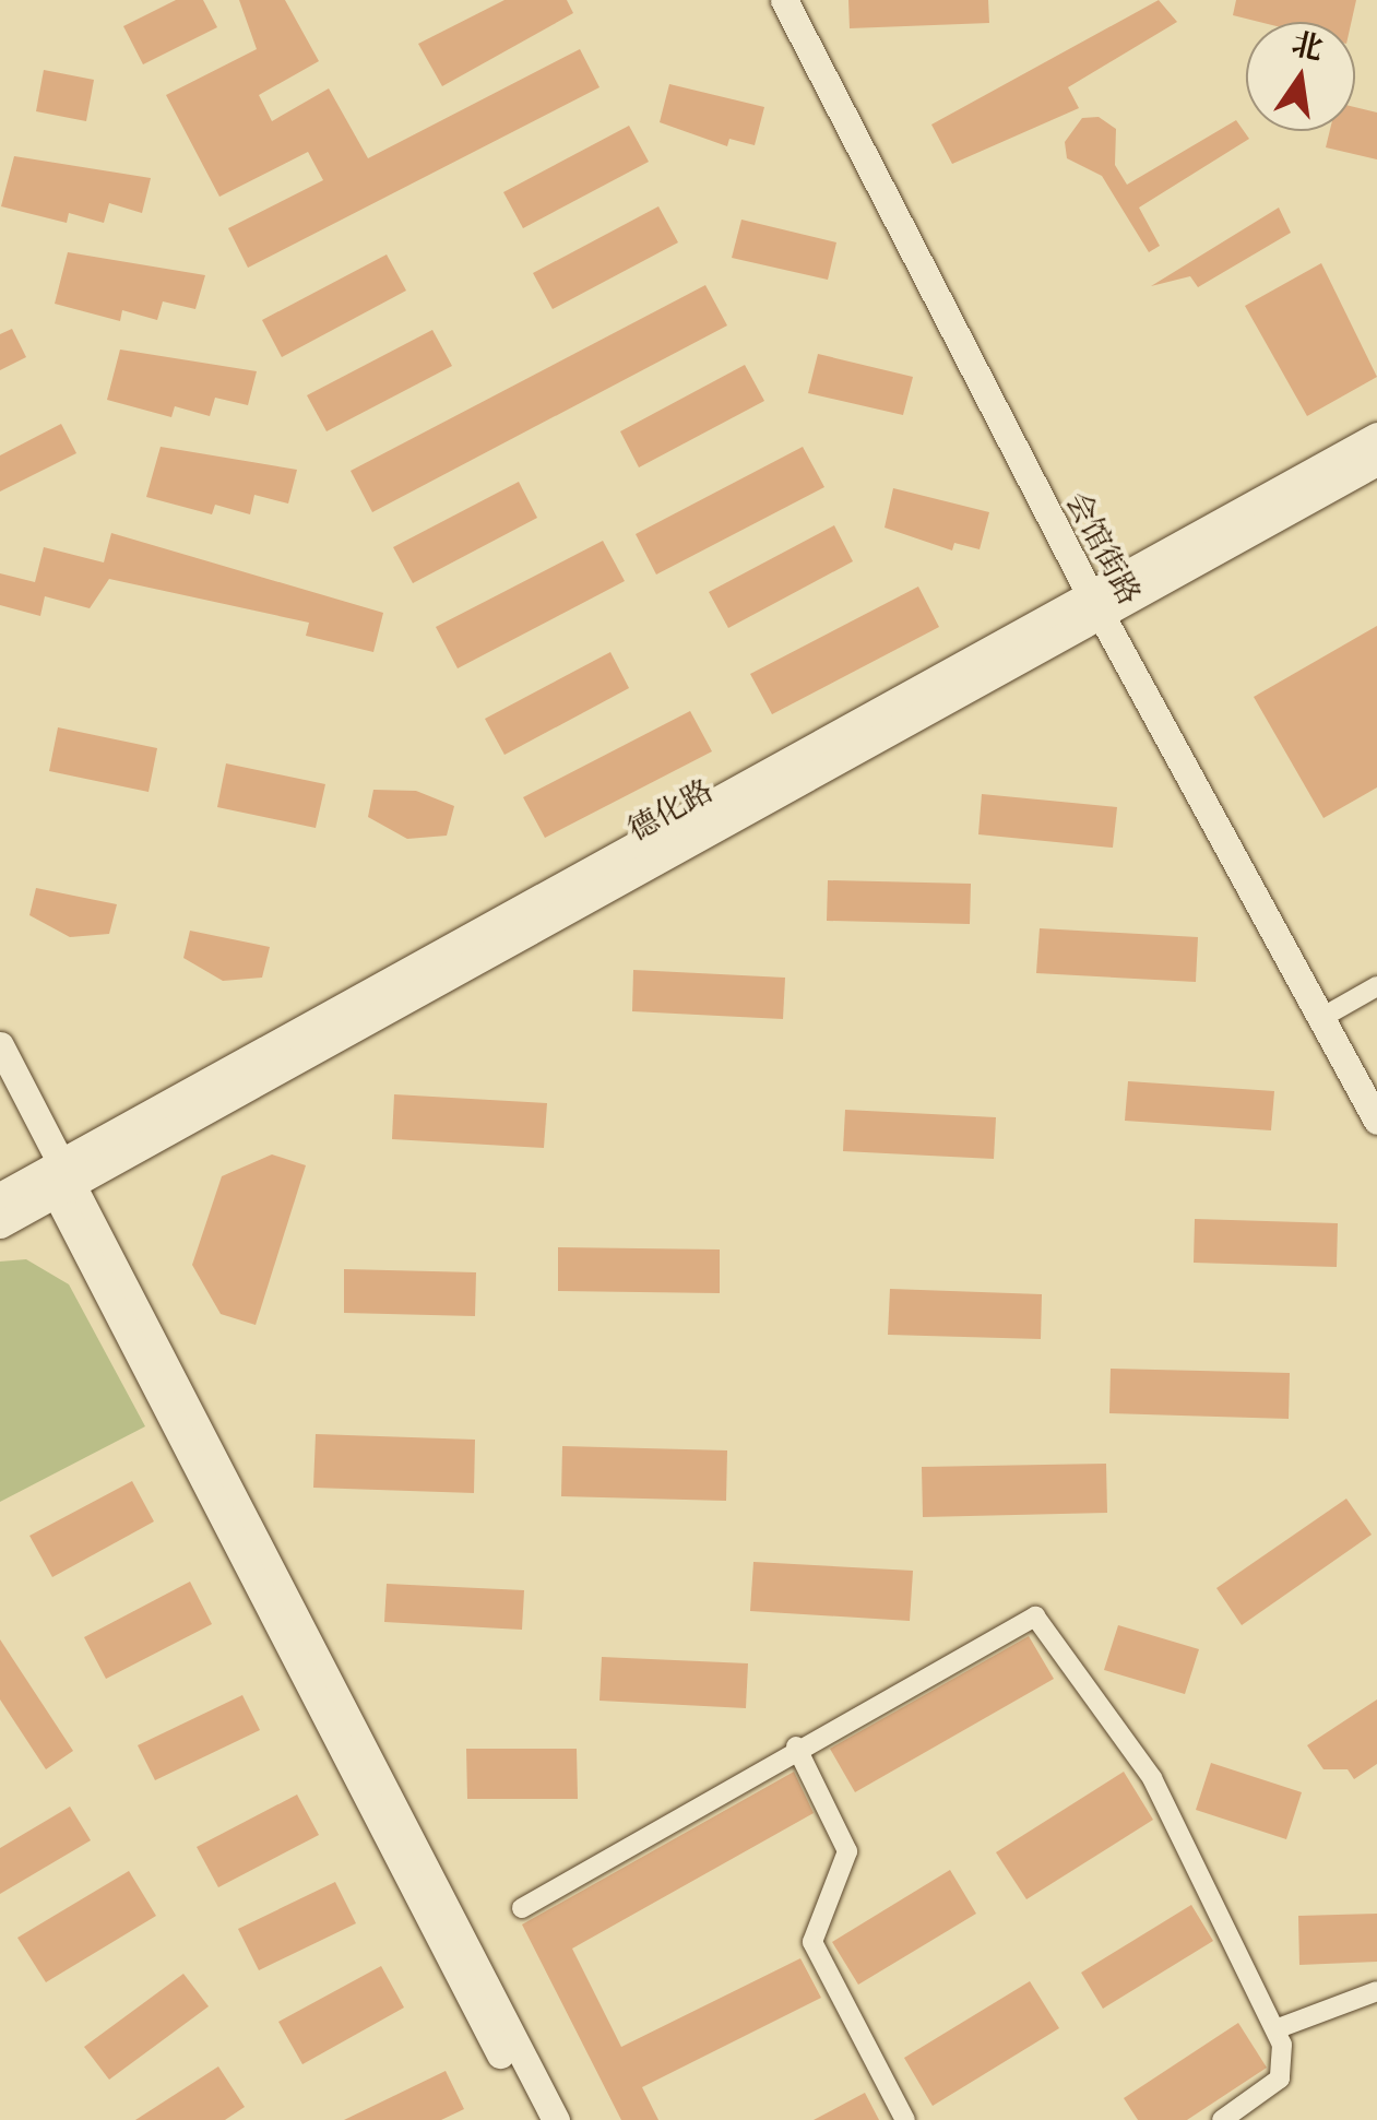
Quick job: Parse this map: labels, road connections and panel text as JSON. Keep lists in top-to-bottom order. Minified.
{"streets":{"street":["会馆街路","德化路"]},"crossings":[["会馆街路","德化路"]],"north":"top"}
